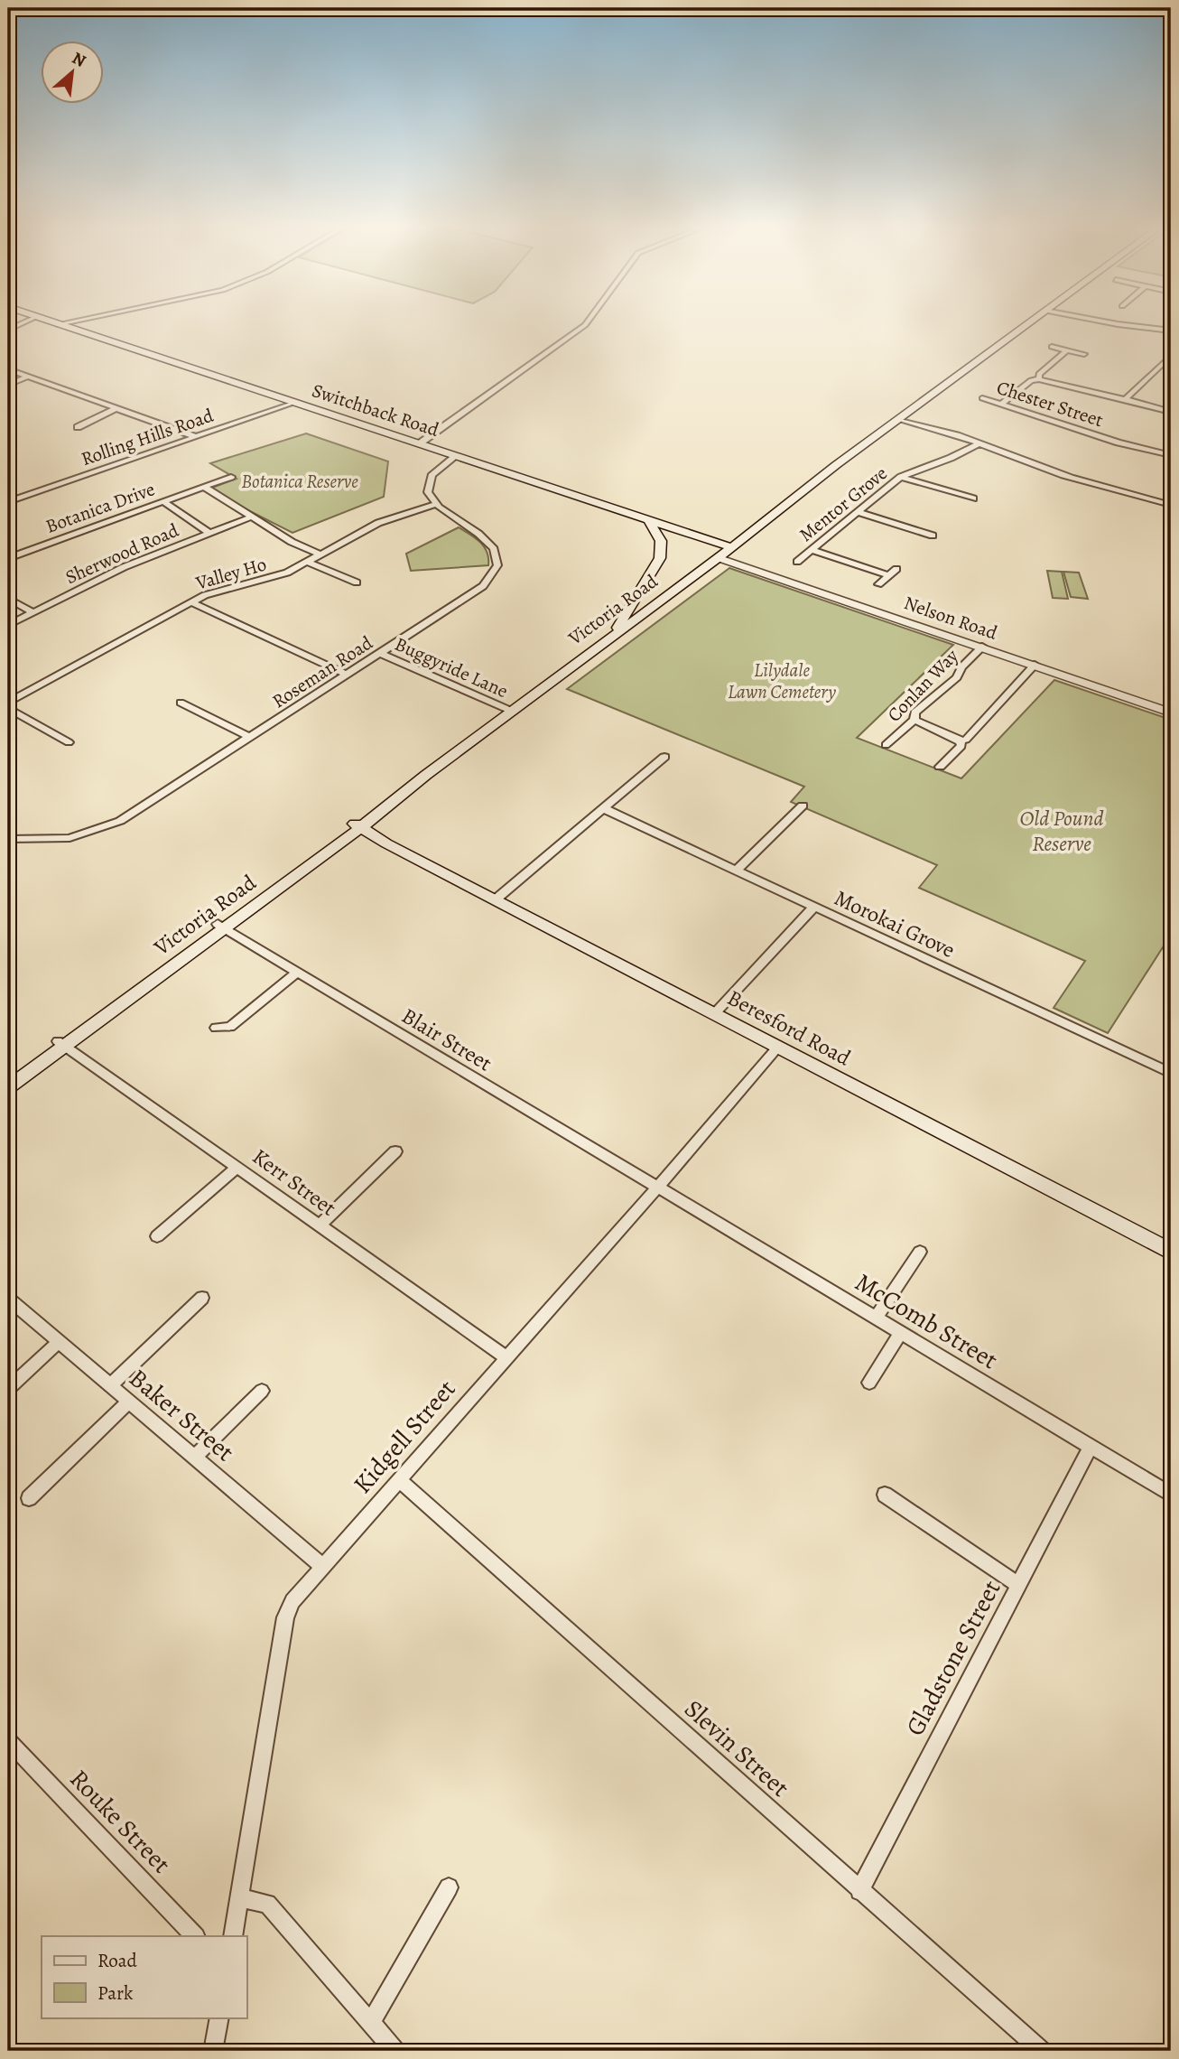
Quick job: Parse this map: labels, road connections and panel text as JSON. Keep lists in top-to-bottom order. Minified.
{"streets":{"main road":["Switchback Road","Victoria Road","Beresford Road"],"street":["Chester Street","Rolling Hills Road","Mentor Grove","Botanica Drive","Sherwood Road","Valley Ho","Nelson Road","Buggyride Lane","Roseman Road","Conlan Way","Morokai Grove","Blair Street","Kerr Street","McComb Street","Baker Street","Kidgell Street","Gladstone Street","Slevin Street","Rouke Street"]},"crossings":[["Switchback Road","Rolling Hills Road"],["Switchback Road","Victoria Road"],["Valley Ho","Roseman Road"],["Victoria Road","Nelson Road"],["Victoria Road","Buggyride Lane"],["Victoria Road","Beresford Road"],["Victoria Road","Blair Street"],["Victoria Road","Kerr Street"],["Nelson Road","Conlan Way"],["Buggyride Lane","Roseman Road"],["Beresford Road","Kidgell Street"],["Blair Street","McComb Street"],["Blair Street","Kidgell Street"],["Kerr Street","Kidgell Street"],["McComb Street","Kidgell Street"],["McComb Street","Gladstone Street"],["Baker Street","Kidgell Street"],["Kidgell Street","Slevin Street"],["Gladstone Street","Slevin Street"]],"parks":["Botanica Reserve","Lilydale Lawn Cemetery","Old Pound Reserve"],"legend":["Road","Park"],"north":"top right"}
